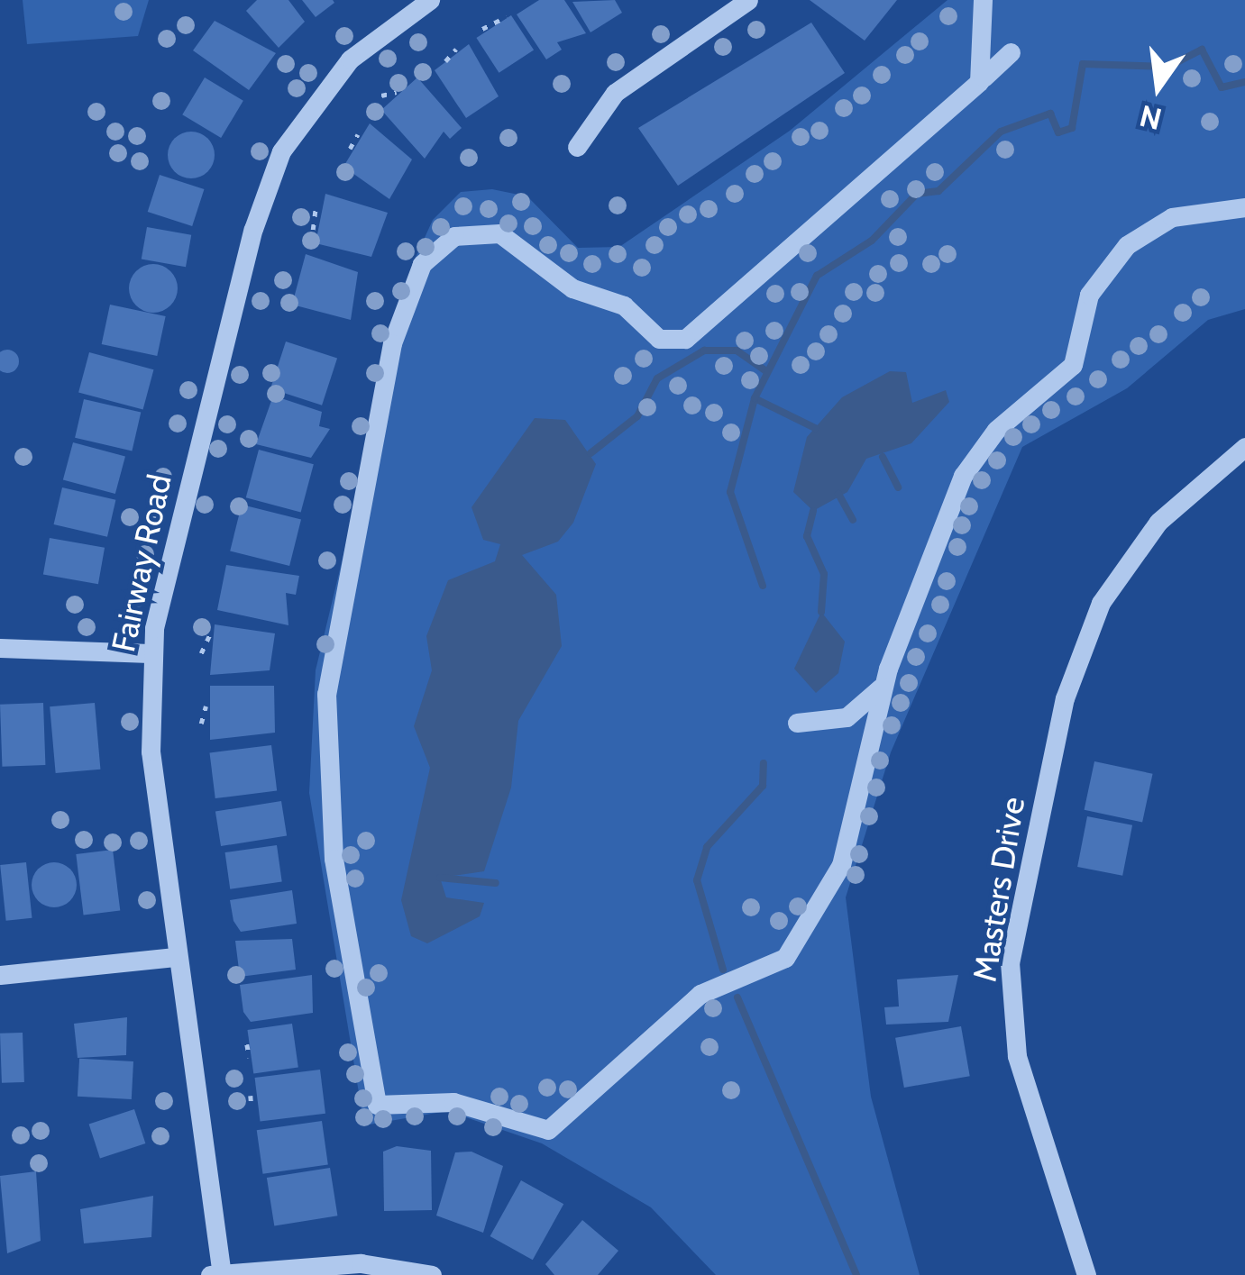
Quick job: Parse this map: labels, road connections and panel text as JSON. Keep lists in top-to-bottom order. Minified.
{"streets":{"street":["Fairway Road","Masters Drive"]},"north":"bottom"}
